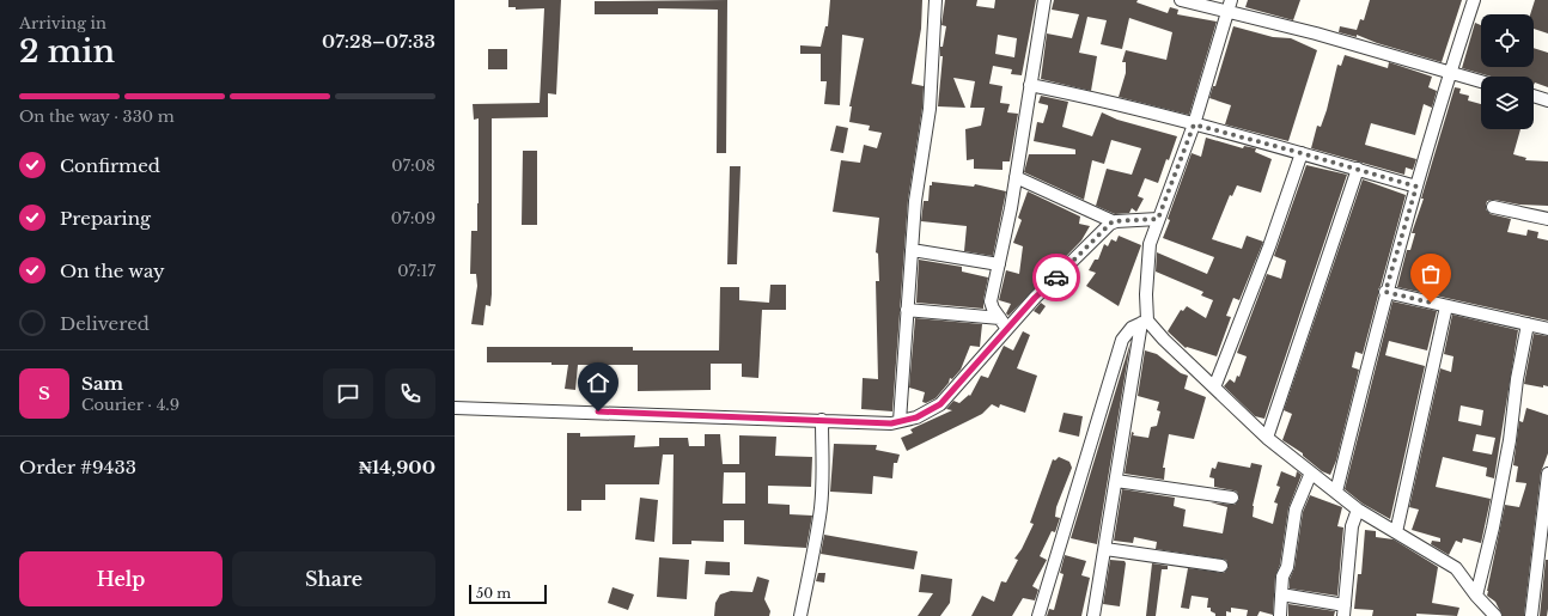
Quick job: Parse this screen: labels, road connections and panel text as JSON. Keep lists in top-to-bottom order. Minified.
{"scale_bar":"50 m","page":{"heading":["2 min","Arriving in","07:28–07:33"],"panel":["Sam","Courier · 4.9","Order #9433","₦14,900"],"bar":"On the way · 330 m","list":[["Confirmed","07:08"],["Preparing","07:09"],["On the way","07:17"],"Delivered"],"round":"S","buttons":["Help","Share"],"scale":"50 m"}}
